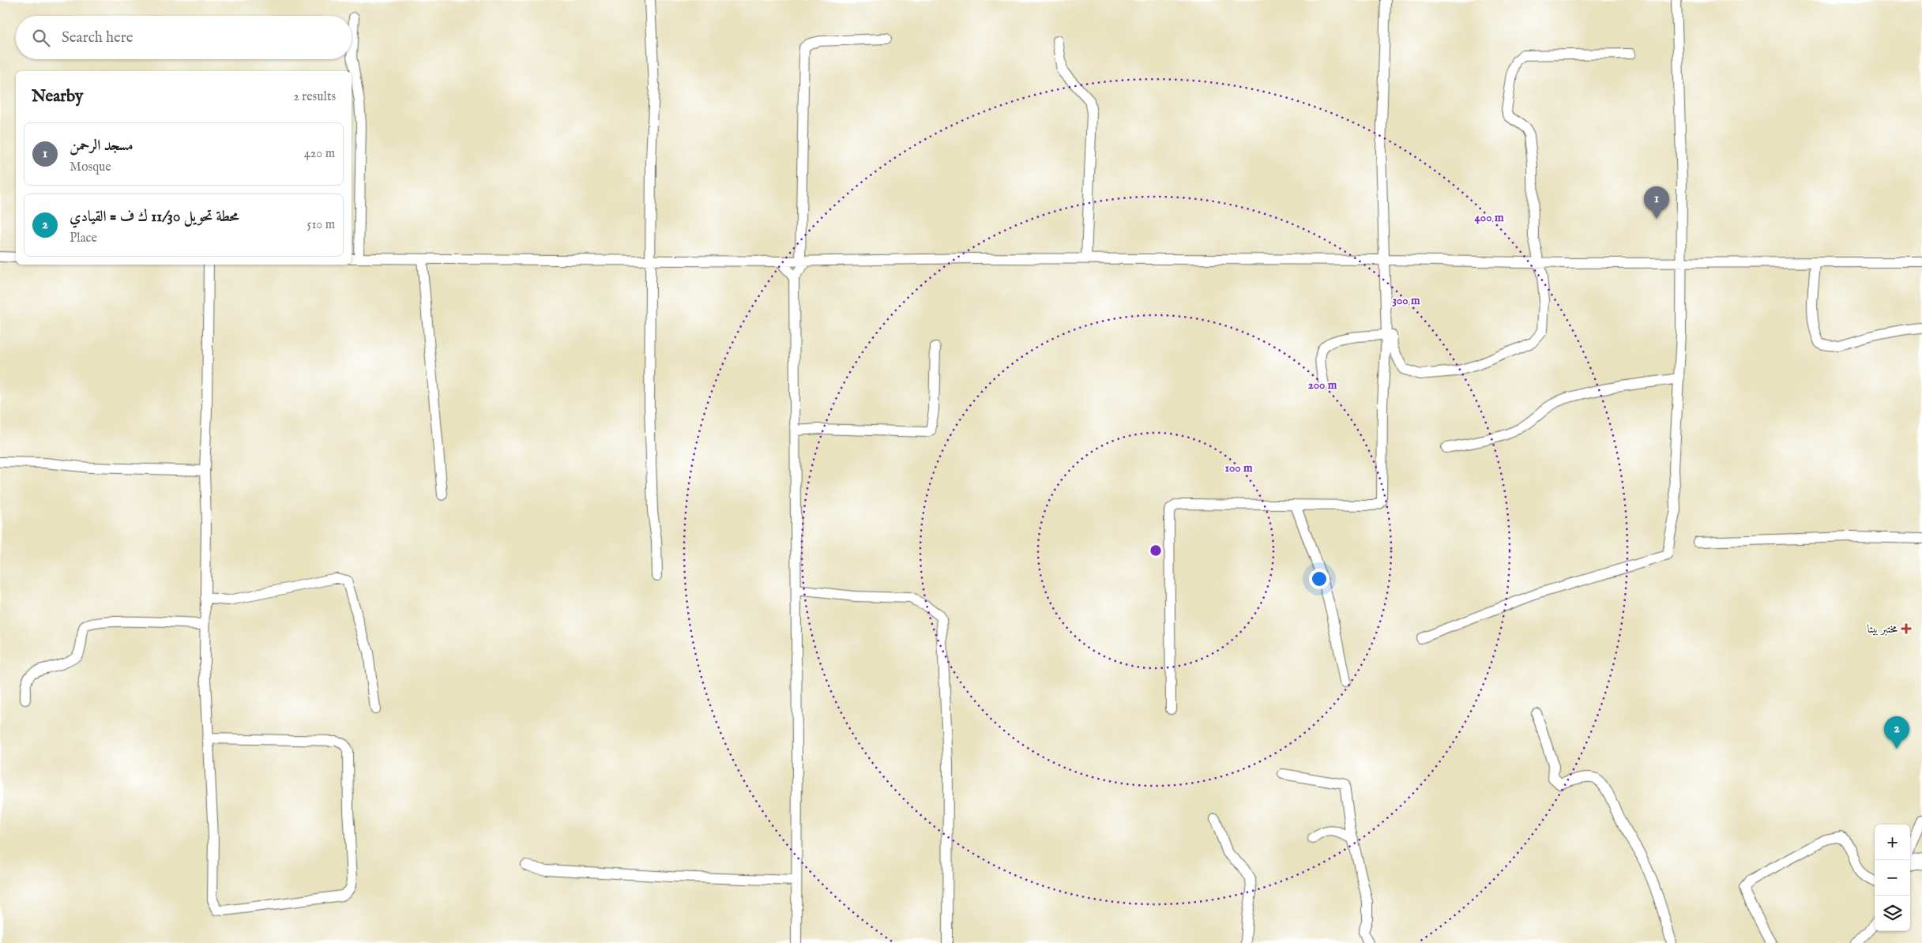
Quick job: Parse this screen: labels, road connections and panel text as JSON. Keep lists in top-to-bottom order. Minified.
{"places":{"health":["مختبر بيتا"]},"page":{"search":"Search here","heading":["Nearby","2 results"],"list":[{"mark":"1","name":"مسجد الرحمن","note":"Mosque","value":"420 m"},{"mark":"2","name":"محطة تحويل 11/30 ك ف = القيادي","note":"Place","value":"510 m"}],"pins":["1","2"],"map_buttons":["+","−"]},"rings":["400 m","300 m","200 m","100 m"]}
